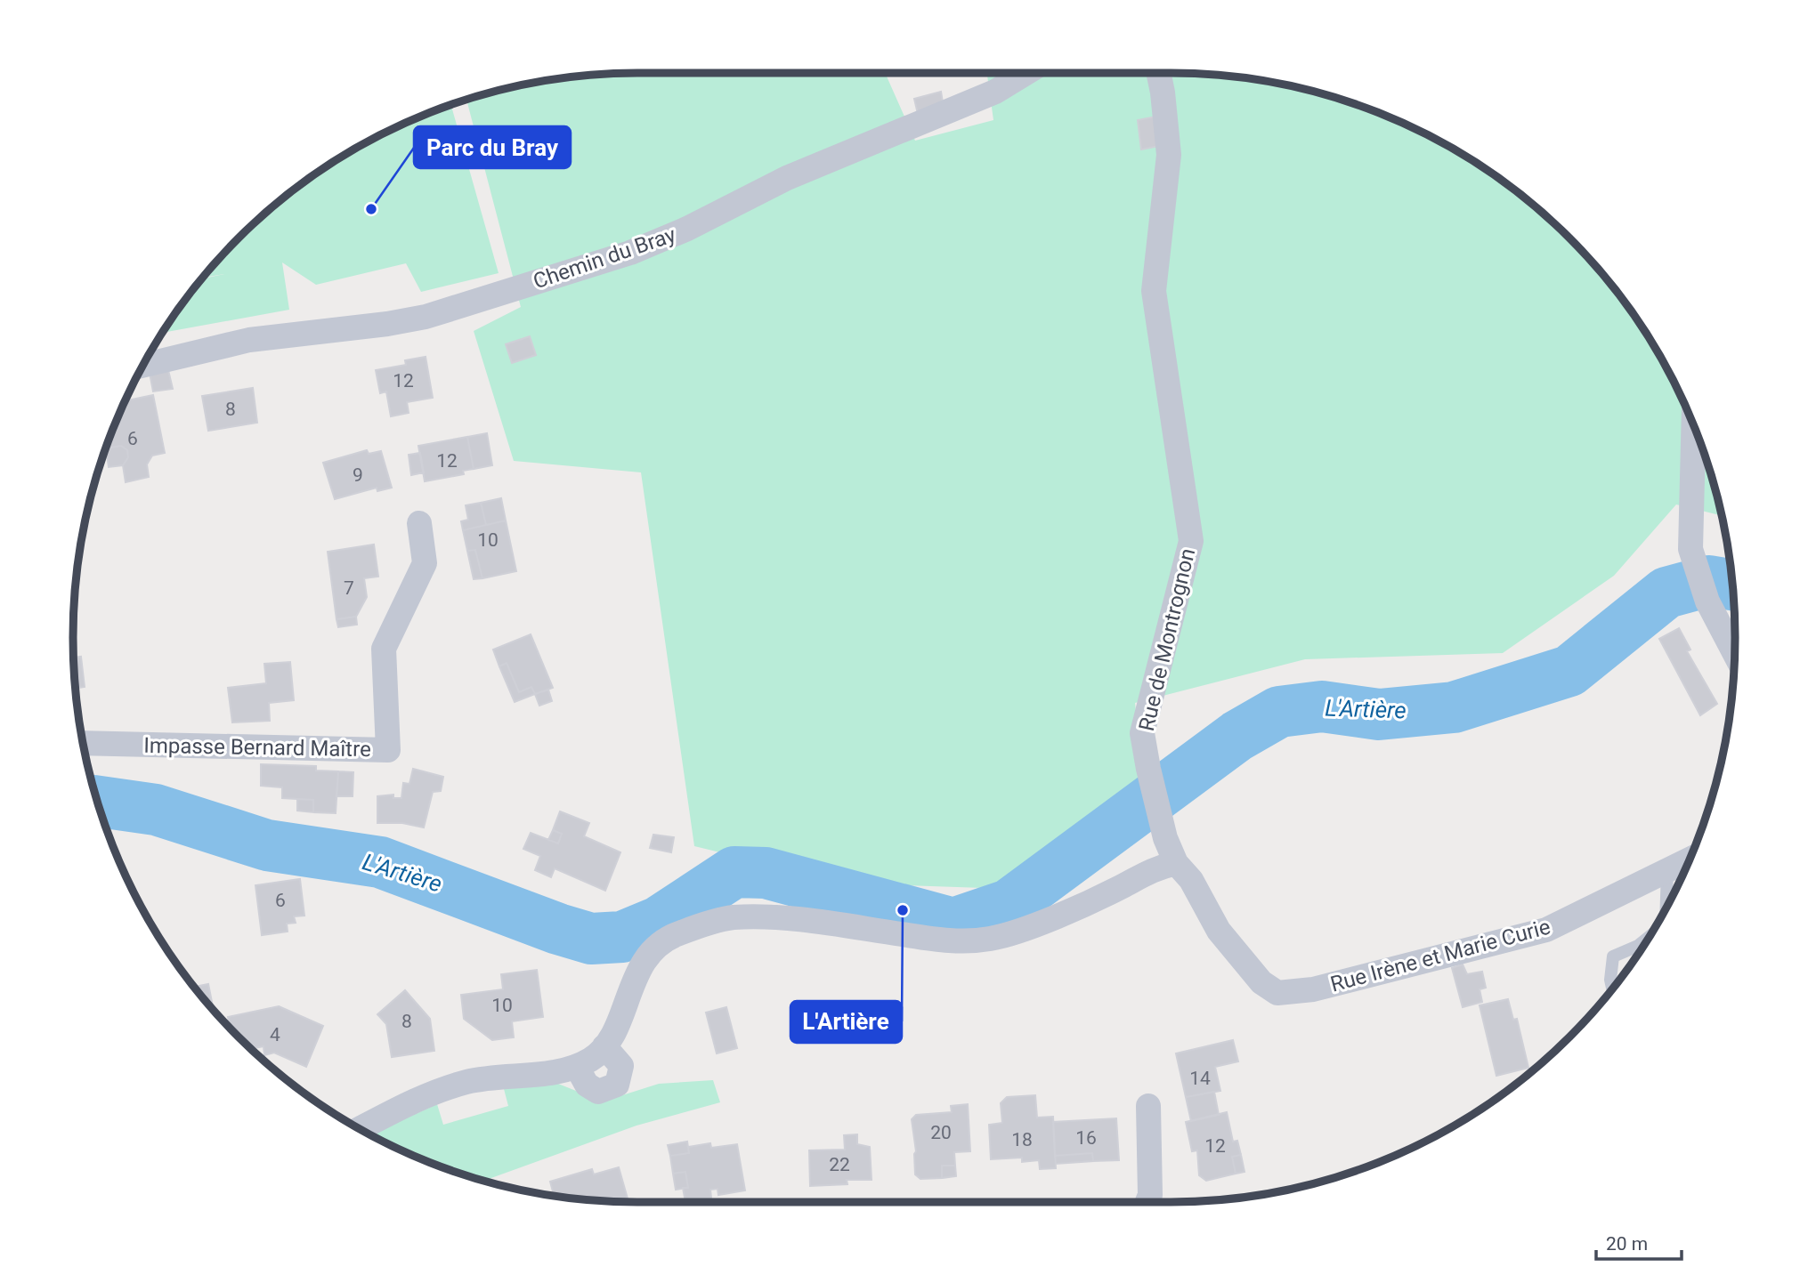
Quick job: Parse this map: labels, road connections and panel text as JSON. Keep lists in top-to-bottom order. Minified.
{"streets":{"street":["Chemin du Bray","Rue de Montrognon","Impasse Bernard Maître","Rue Irène et Marie Curie"]},"crossings":[["Rue de Montrognon","Rue Irène et Marie Curie"]],"water":["L'Artière"],"places":["Parc du Bray","L'Artière"],"house_numbers":["12","8","6","12","9","10","7","6","10","8","4","14","20","16","18","12","22"],"scale_bar":"20 m"}
